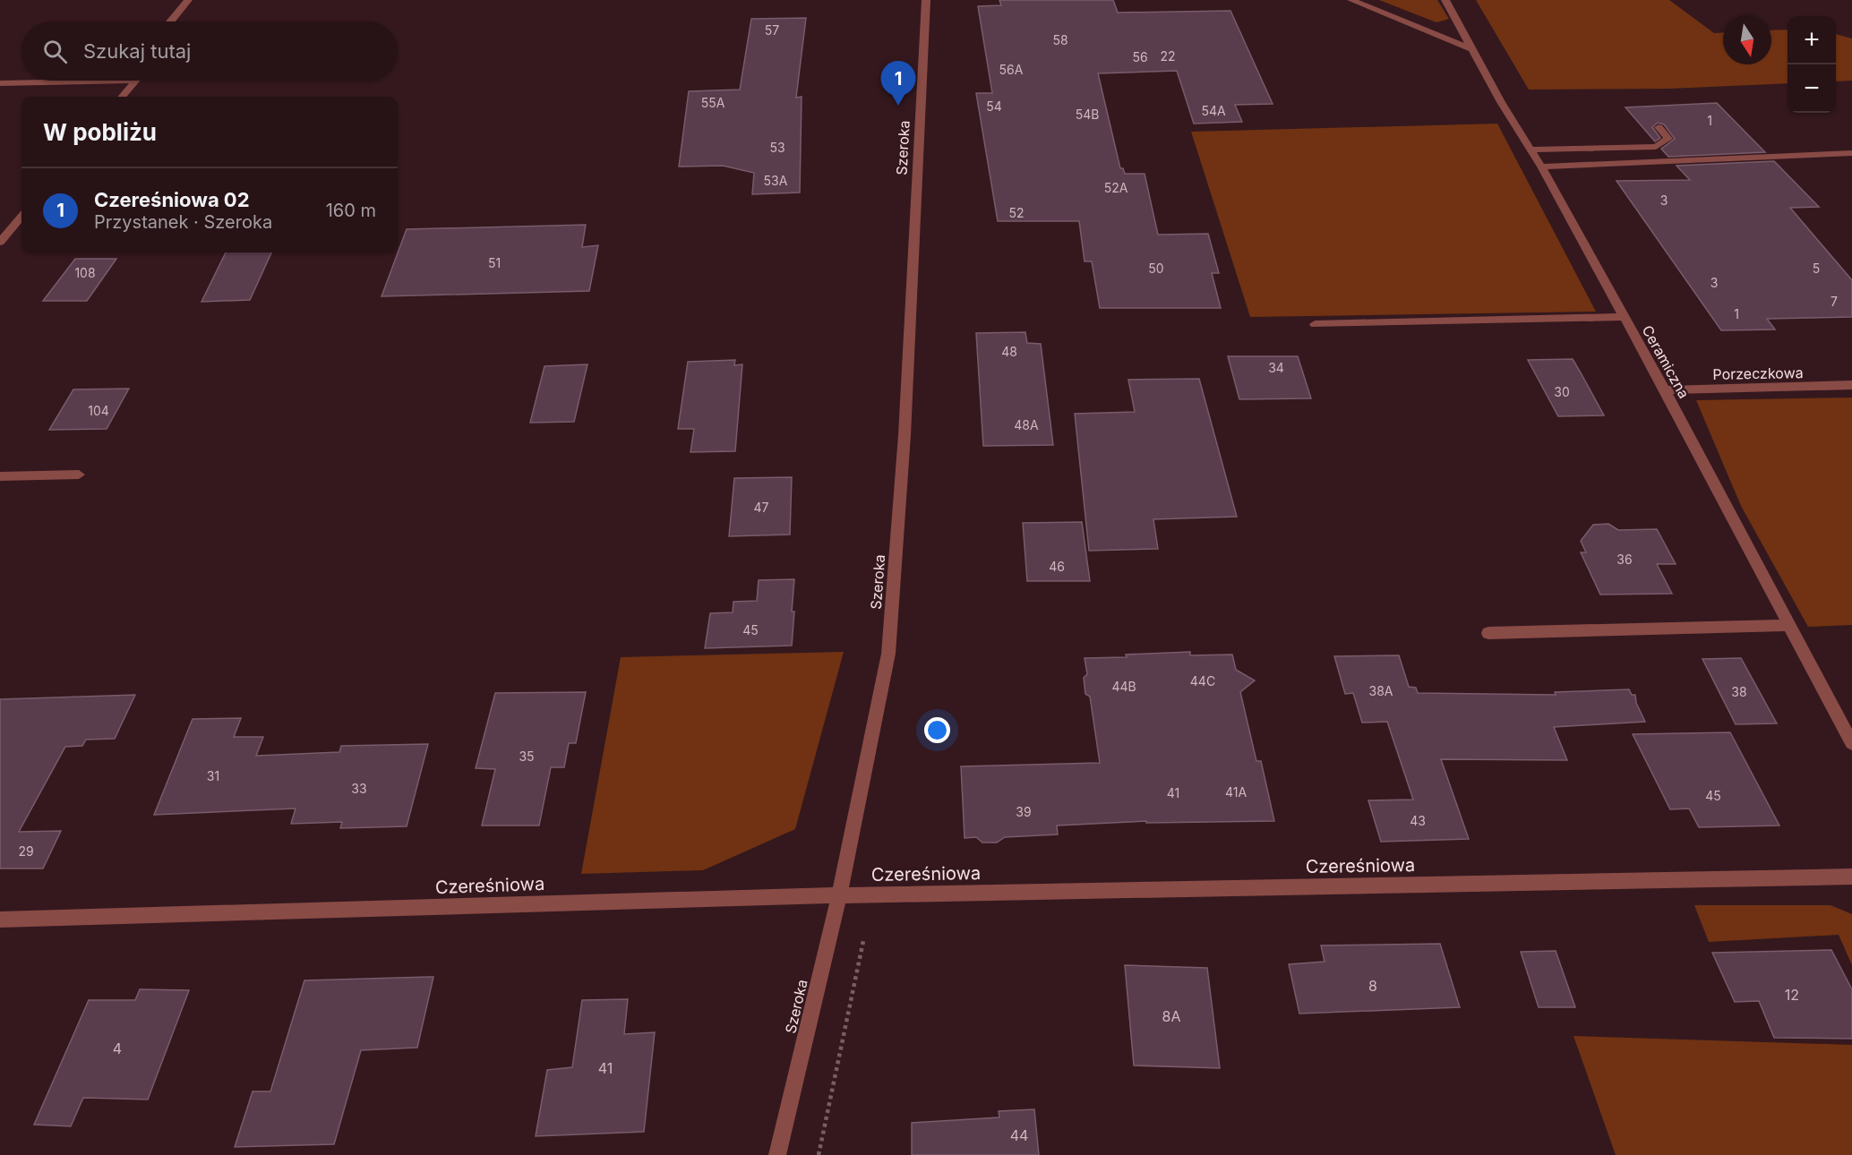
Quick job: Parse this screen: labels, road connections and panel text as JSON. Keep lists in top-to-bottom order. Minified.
{"streets":{"street":["Szeroka","Ceramiczna","Porzeczkowa","Czereśniowa"]},"crossings":[["Szeroka","Czereśniowa"],["Ceramiczna","Porzeczkowa"]],"house_numbers":["57","58","22","56","56A","55A","54","54A","54B","1","53","53A","52A","3","52","51","50","5","108","3","7","1","48","34","30","104","48A","47","36","46","45","44C","44B","38A","38","35","31","33","41A","41","45","39","43","29","8","12","8A","4","41","44"],"north":"bottom","page":{"map_buttons":["+","−"],"search":"Szukaj tutaj","pins":"1","heading":"W pobliżu","list":[{"mark":"1","name":"Czereśniowa 02","note":"Przystanek · Szeroka","value":"160 m"}]}}
